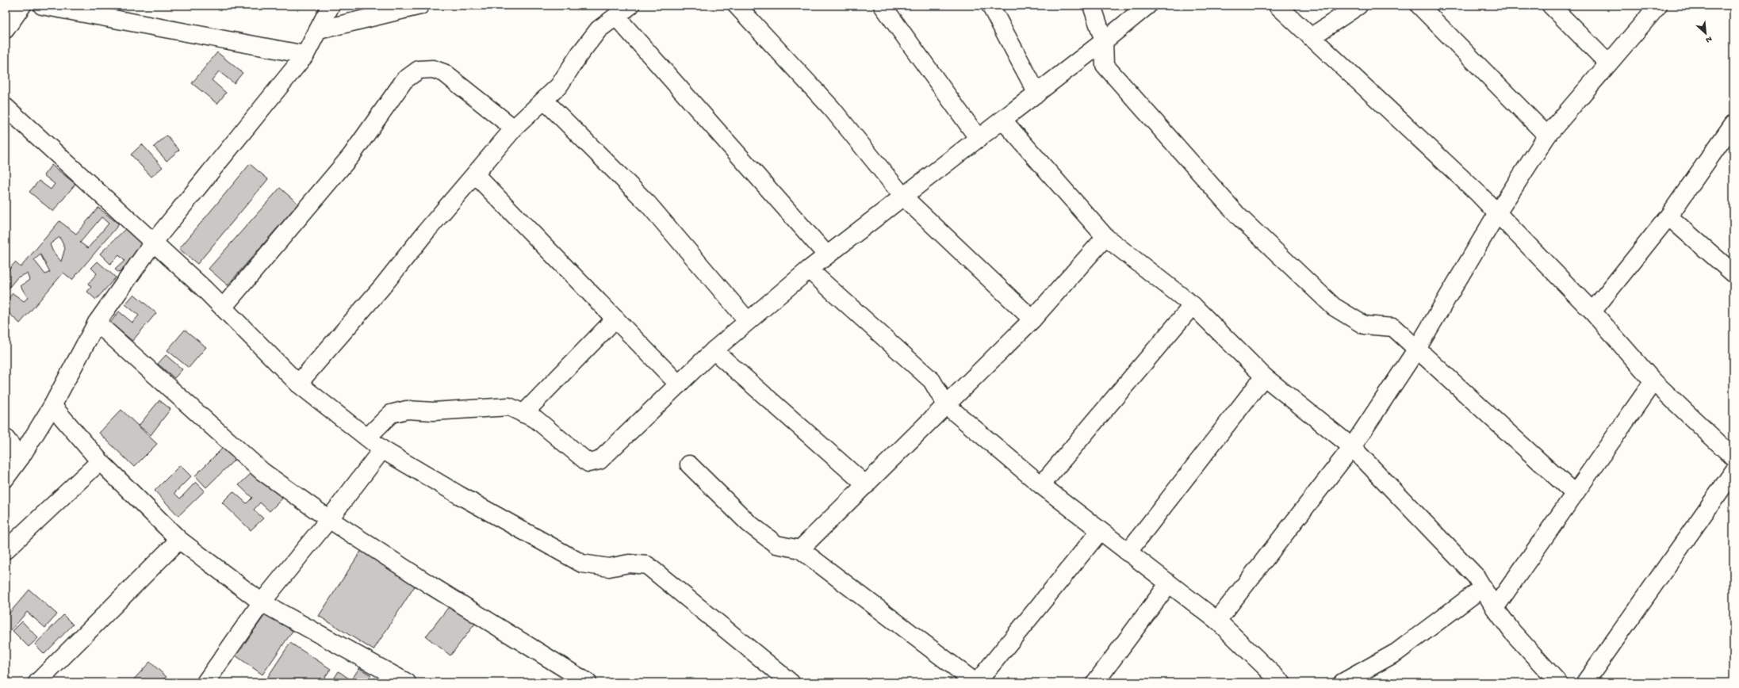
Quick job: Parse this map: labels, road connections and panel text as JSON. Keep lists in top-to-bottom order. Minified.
{"north":"bottom right"}
